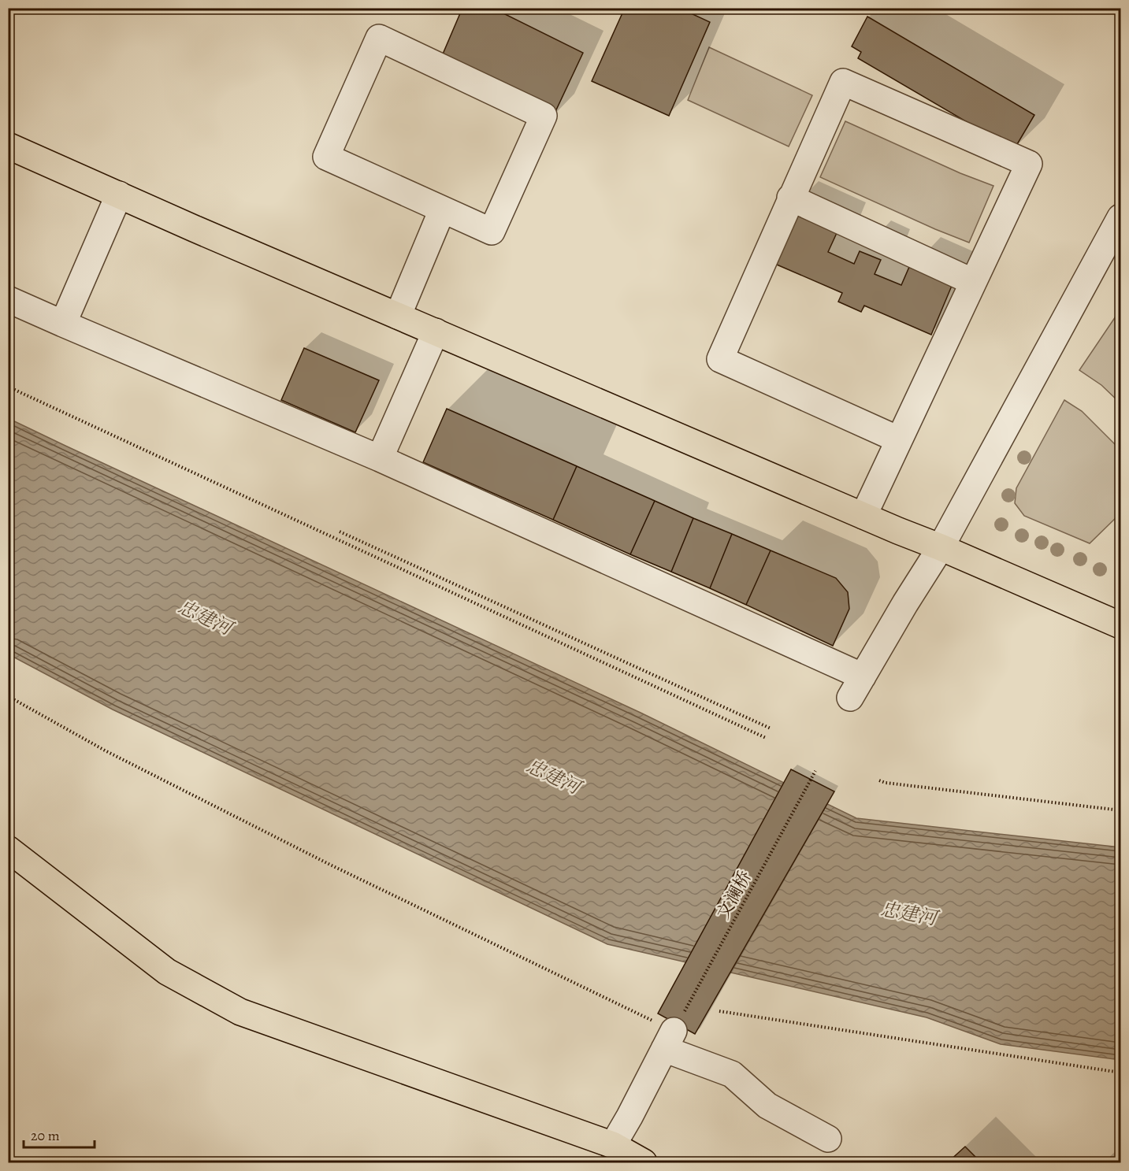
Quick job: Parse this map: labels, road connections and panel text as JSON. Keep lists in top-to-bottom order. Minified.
{"streets":{"path":["文澜桥"]},"water":["忠建河"],"scale_bar":"20 m"}
